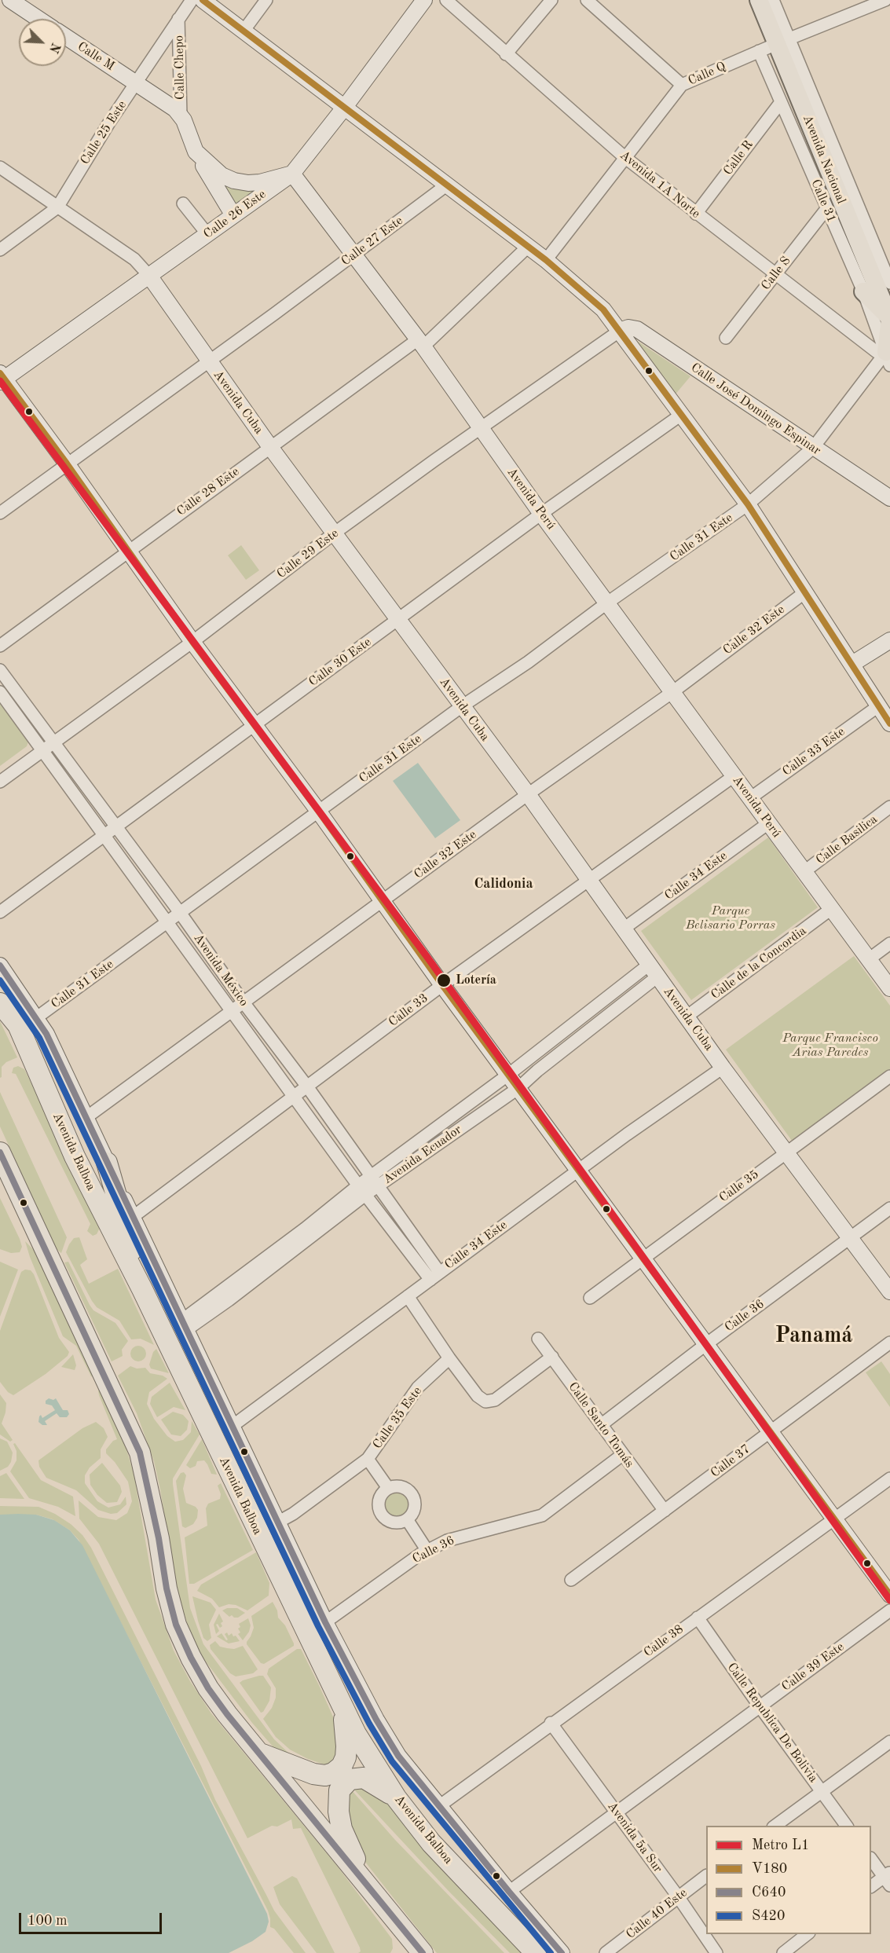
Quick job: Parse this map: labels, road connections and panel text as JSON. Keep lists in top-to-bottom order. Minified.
{"streets":{"highway":["Avenida Balboa"],"main road":["Avenida Nacional"],"street":["Calle M","Calle Chepo","Calle Q","Calle 25 Este","Calle R","Avenida 1A Norte","Calle 31","Calle 26 Este","Calle 27 Este","Calle S","Avenida Cuba","Calle José Domingo Espinar","Calle 28 Este","Avenida Perú","Calle 31 Este","Calle 29 Este","Calle 32 Este","Calle 30 Este","Calle 33 Este","Calle Basilica","Calle 34 Este","Calle de la Concordia","Avenida México","Calle 33","Avenida Ecuador","Calle 35","Calle 36","Calle 35 Este","Calle Santo Tomás","Calle 37","Calle 38","Calle 39 Este","Calle Republica De Bolivia","Avenida 5a Sur","Calle 40 Este"]},"crossings":[["Calle M","Calle 25 Este"],["Calle Chepo","Calle 25 Este"],["Calle Q","Avenida Nacional"],["Calle Q","Avenida 1A Norte"],["Calle Q","Calle 31"],["Calle 25 Este","Avenida Cuba"],["Calle R","Avenida 1A Norte"],["Calle R","Calle 31"],["Avenida 1A Norte","Calle 31"],["Avenida 1A Norte","Calle S"],["Calle 31","Calle S"],["Calle 26 Este","Avenida Cuba"],["Calle 26 Este","Avenida Perú"],["Calle 27 Este","Avenida Cuba"],["Calle 27 Este","Avenida Perú"],["Avenida Cuba","Calle 28 Este"],["Avenida Cuba","Calle 31 Este"],["Avenida Cuba","Calle 29 Este"],["Avenida Cuba","Calle 32 Este"],["Avenida Cuba","Calle 30 Este"],["Avenida Cuba","Calle 34 Este"],["Avenida Cuba","Calle de la Concordia"],["Avenida Cuba","Calle 33"],["Avenida Cuba","Avenida Ecuador"],["Avenida Cuba","Calle 35"],["Avenida Cuba","Calle 36"],["Calle José Domingo Espinar","Calle 29 Este"],["Calle 28 Este","Avenida Perú"],["Avenida Perú","Calle 31 Este"],["Avenida Perú","Calle 29 Este"],["Avenida Perú","Calle 32 Este"],["Avenida Perú","Calle 30 Este"],["Avenida Perú","Calle 33 Este"],["Avenida Perú","Calle Basilica"],["Avenida Perú","Calle 34 Este"],["Avenida Perú","Calle de la Concordia"],["Avenida Perú","Calle 33"],["Calle 31 Este","Avenida México"],["Calle 31 Este","Avenida Balboa"],["Calle 29 Este","Avenida México"],["Calle 32 Este","Avenida México"],["Calle 32 Este","Avenida Balboa"],["Calle 30 Este","Avenida México"],["Calle 34 Este","Avenida México"],["Calle 34 Este","Avenida Balboa"],["Avenida México","Calle 33"],["Avenida México","Avenida Ecuador"],["Calle 33","Avenida Balboa"],["Avenida Balboa","Avenida Ecuador"],["Avenida Balboa","Calle 36"],["Avenida Balboa","Calle 35 Este"],["Avenida Balboa","Calle 38"],["Avenida Balboa","Calle 39 Este"],["Calle 36","Calle Santo Tomás"],["Calle Santo Tomás","Calle 37"],["Calle 38","Calle Republica De Bolivia"],["Calle 38","Avenida 5a Sur"],["Calle 39 Este","Calle Republica De Bolivia"],["Calle 39 Este","Avenida 5a Sur"],["Avenida 5a Sur","Calle 40 Este"]],"districts":["Calidonia","Panamá"],"parks":["Parque Belisario Porras","Parque Francisco Arias Paredes"],"places":["Lotería"],"lines":["transit line V180","metro line L1","transit line C640","transit line S420"],"legend":["Metro L1","V180","C640","S420"],"scale_bar":"100 m","north":"bottom right"}
